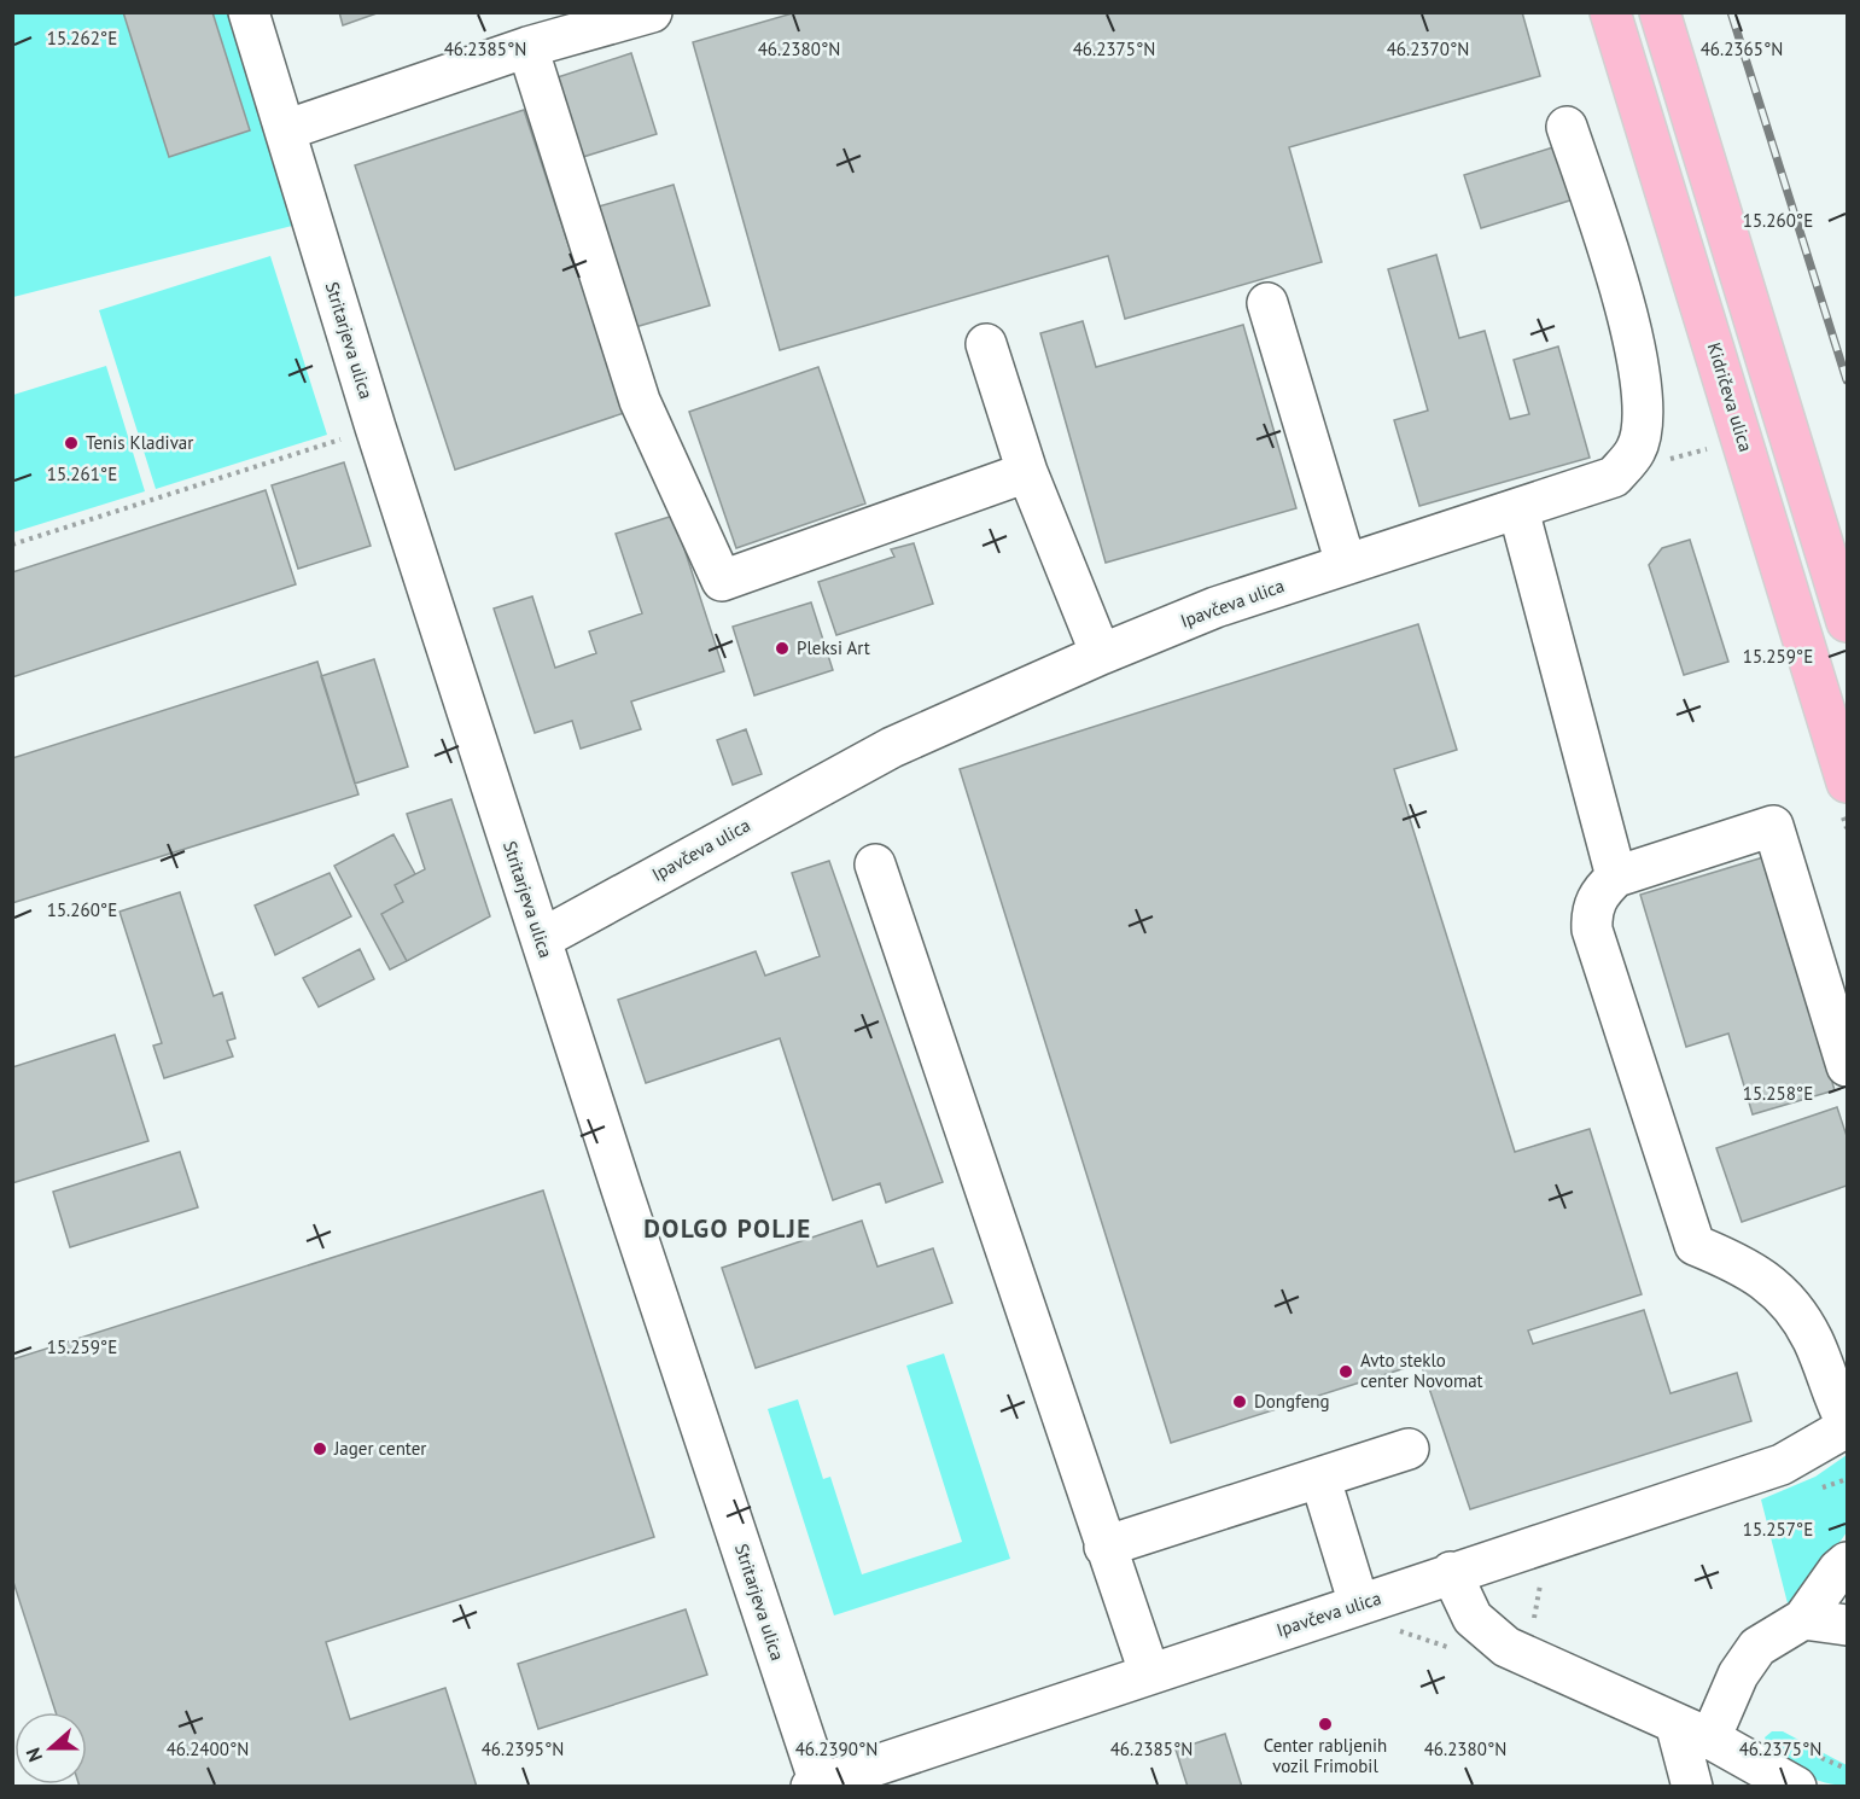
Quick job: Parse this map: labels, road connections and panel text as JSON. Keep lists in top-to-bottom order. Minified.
{"streets":{"main road":["Kidričeva ulica"],"street":["Stritarjeva ulica","Ipavčeva ulica"]},"crossings":[["Stritarjeva ulica","Ipavčeva ulica"]],"districts":["DOLGO POLJE"],"places":["Tenis Kladivar","Pleksi Art","Avto steklo center Novomat","Dongfeng","Jager center","Center rabljenih vozil Frimobil"],"north":"left","coordinates":["15.262°E","46.2385°N","46.2380°N","46.2375°N","46.2370°N","46.2365°N","15.260°E","15.261°E","15.259°E","15.258°E","15.257°E","46.2400°N","46.2395°N","46.2390°N"]}
